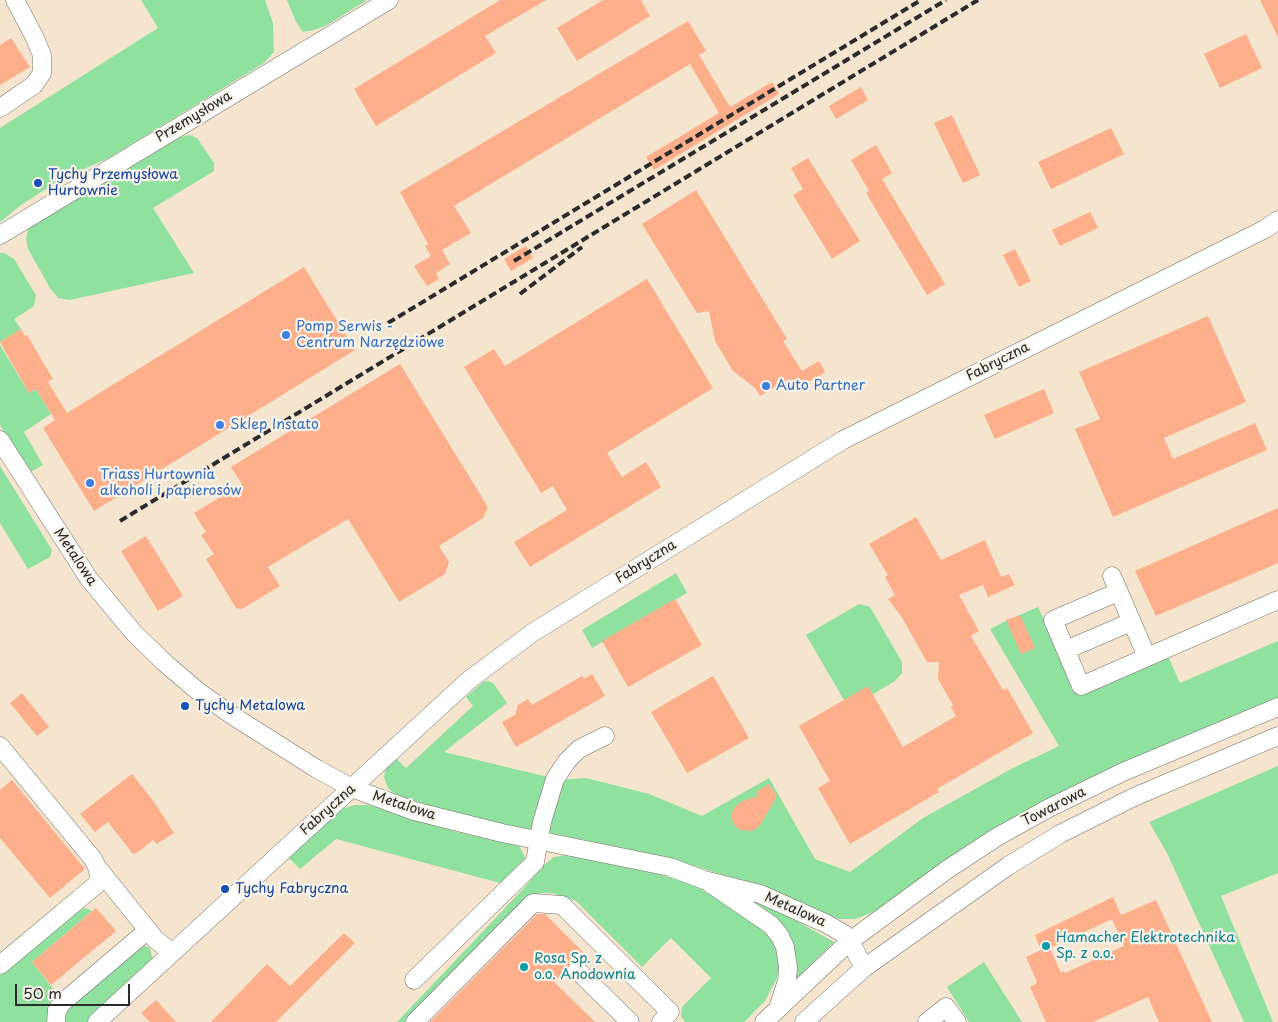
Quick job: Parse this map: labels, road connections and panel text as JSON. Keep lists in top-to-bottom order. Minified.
{"streets":{"street":["Przemysłowa","Fabryczna","Metalowa","Towarowa"]},"crossings":[["Fabryczna","Metalowa"],["Metalowa","Towarowa"]],"places":["Tychy Przemysłowa Hurtownie","Pomp Serwis - Centrum Narzędziowe","Auto Partner","Sklep Instato","Triass Hurtownia alkoholi i papierosów","Tychy Metalowa","Tychy Fabryczna","Hamacher Elektrotechnika Sp. z o.o.","Rosa Sp. z o.o. Anodownia"],"scale_bar":"50 m"}
